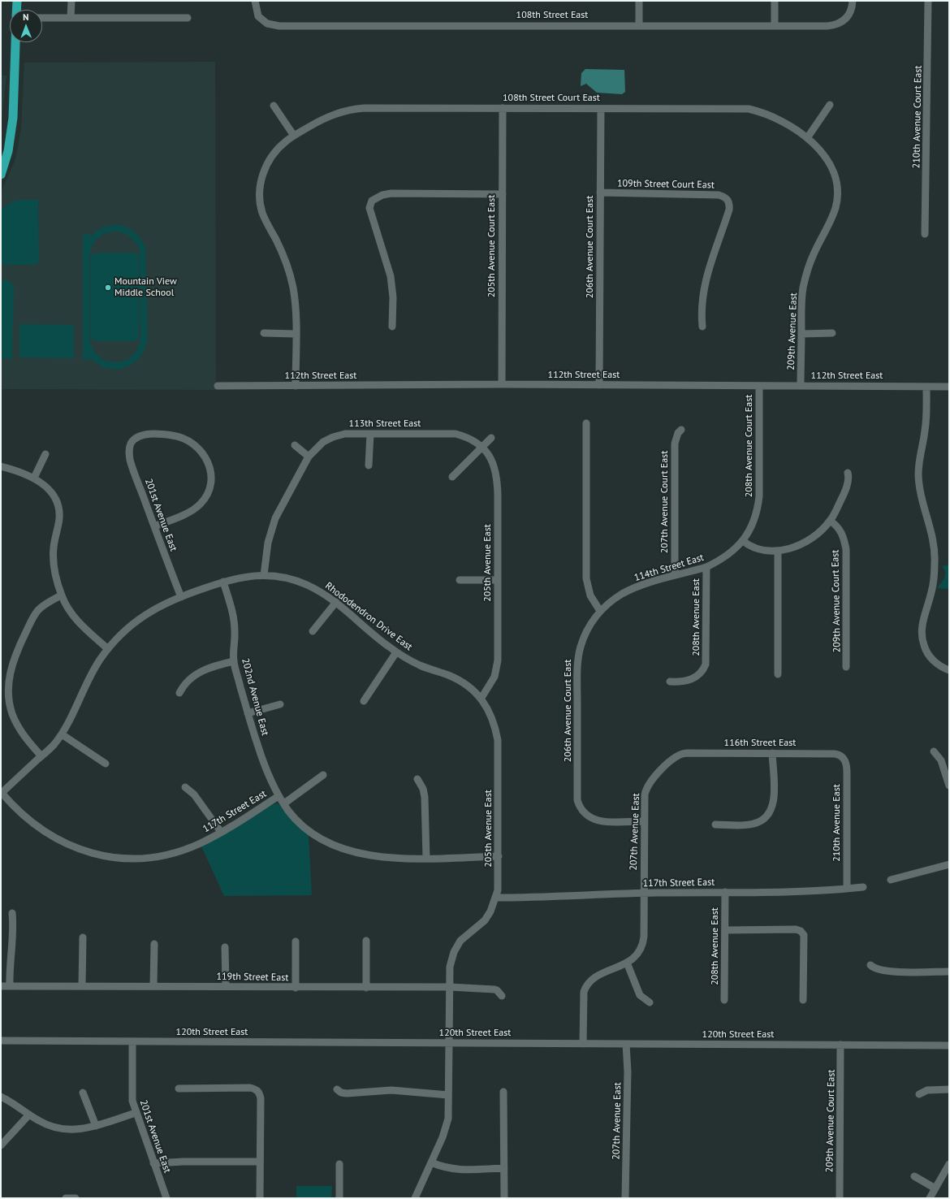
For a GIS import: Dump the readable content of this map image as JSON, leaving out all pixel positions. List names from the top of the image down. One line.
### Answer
{"streets":{"street":["108th Street East","108th Street Court East","210th Avenue Court East","109th Street Court East","205th Avenue Court East","206th Avenue Court East","209th Avenue East","112th Street East","113th Street East","208th Avenue Court East","207th Avenue Court East","201st Avenue East","205th Avenue East","114th Street East","209th Avenue Court East","Rhododendron Drive East","208th Avenue East","202nd Avenue East","116th Street East","117th Street East","210th Avenue East","207th Avenue East","119th Street East","120th Street East"]},"crossings":[["108th Street Court East","205th Avenue Court East"],["108th Street Court East","206th Avenue Court East"],["108th Street Court East","209th Avenue East"],["108th Street Court East","112th Street East"],["109th Street Court East","206th Avenue Court East"],["205th Avenue Court East","112th Street East"],["206th Avenue Court East","112th Street East"],["206th Avenue Court East","114th Street East"],["206th Avenue Court East","207th Avenue East"],["209th Avenue East","112th Street East"],["112th Street East","208th Avenue Court East"],["113th Street East","205th Avenue East"],["208th Avenue Court East","114th Street East"],["207th Avenue Court East","114th Street East"],["201st Avenue East","Rhododendron Drive East"],["201st Avenue East","120th Street East"],["205th Avenue East","Rhododendron Drive East"],["205th Avenue East","117th Street East"],["205th Avenue East","119th Street East"],["205th Avenue East","120th Street East"],["114th Street East","208th Avenue East"],["209th Avenue Court East","120th Street East"],["Rhododendron Drive East","202nd Avenue East"],["Rhododendron Drive East","117th Street East"],["208th Avenue East","117th Street East"],["202nd Avenue East","117th Street East"],["116th Street East","210th Avenue East"],["116th Street East","207th Avenue East"],["117th Street East","210th Avenue East"],["117th Street East","207th Avenue East"],["207th Avenue East","120th Street East"]],"places":["Mountain View Middle School"],"north":"top"}
